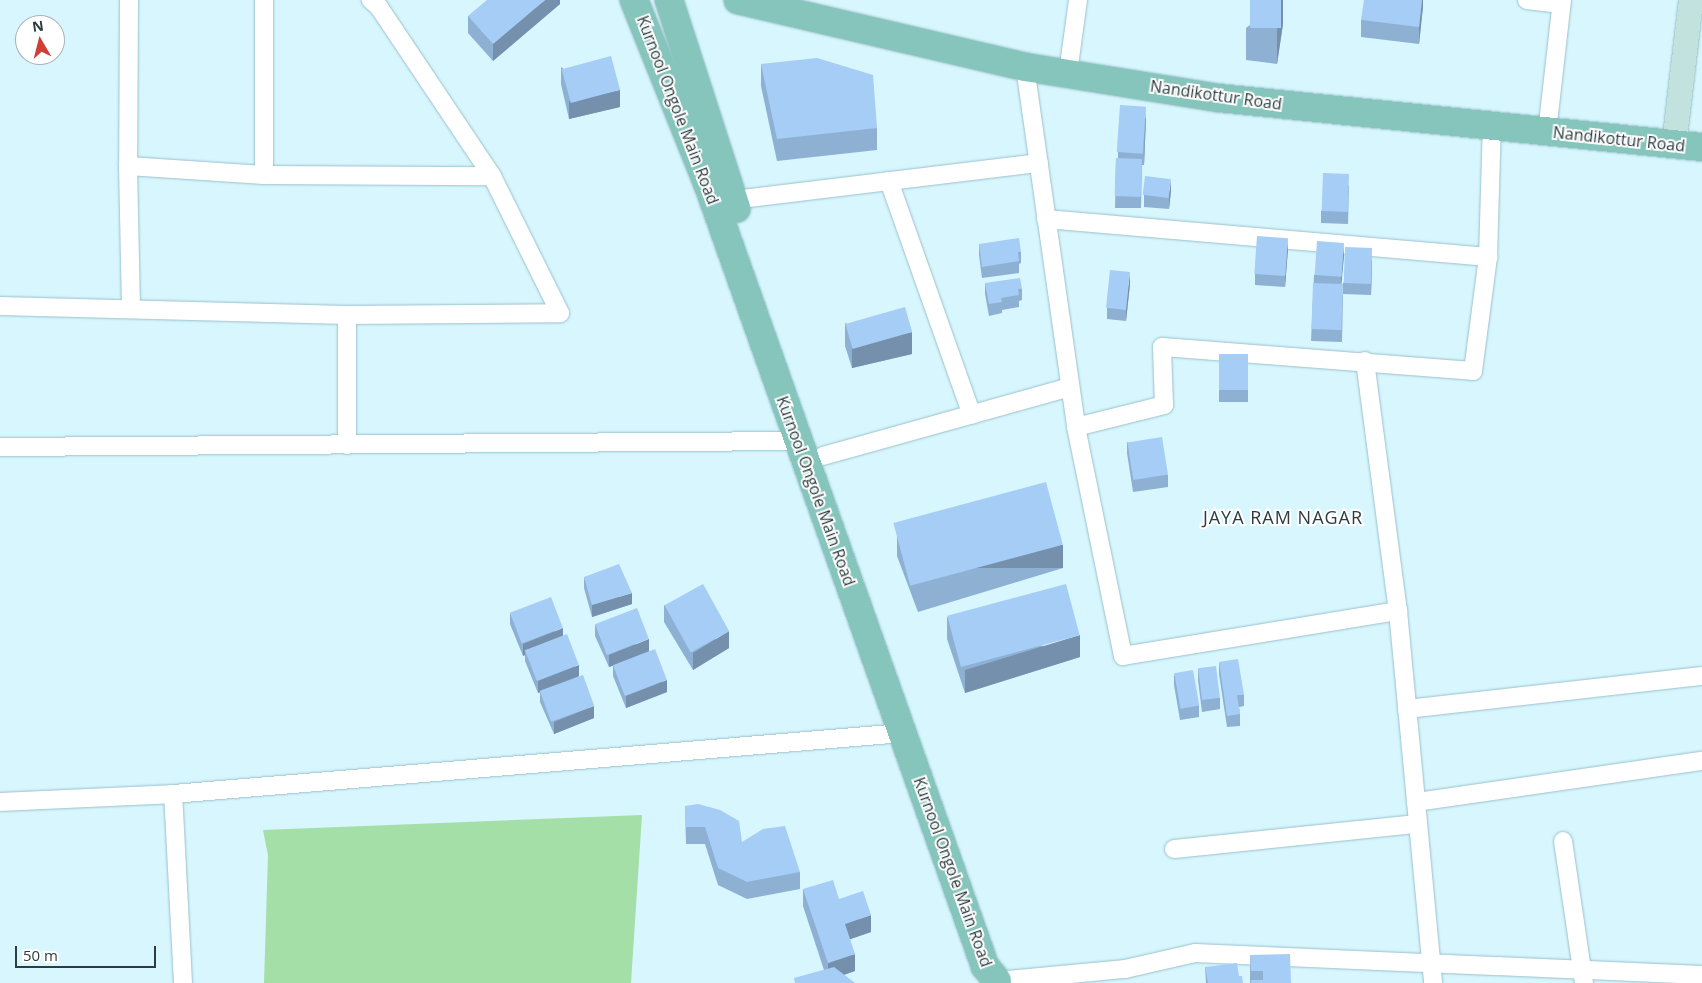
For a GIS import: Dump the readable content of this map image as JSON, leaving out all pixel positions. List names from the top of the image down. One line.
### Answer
{"streets":{"main road":["Nandikottur Road","Kurnool Ongole Main Road"]},"districts":["JAYA RAM NAGAR"],"scale_bar":"50 m","north":"top"}
